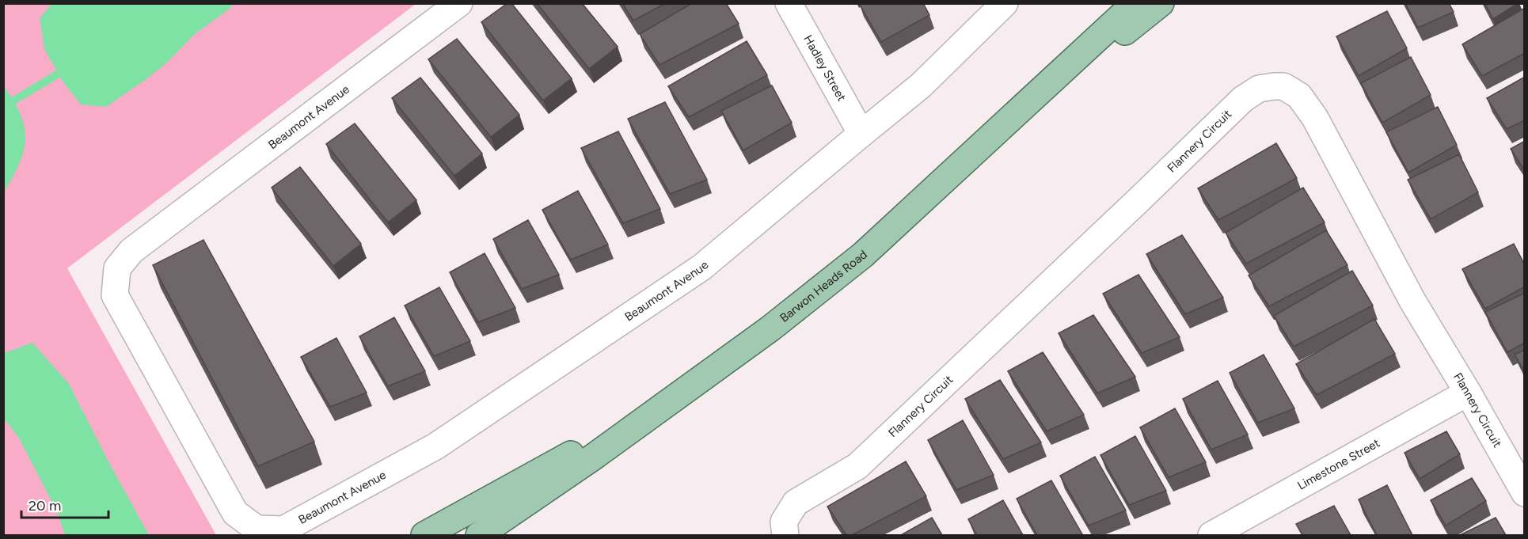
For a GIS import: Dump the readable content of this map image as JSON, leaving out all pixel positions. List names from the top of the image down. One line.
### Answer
{"streets":{"main road":["Barwon Heads Road"],"street":["Hadley Street","Beaumont Avenue","Flannery Circuit","Limestone Street"]},"crossings":[["Hadley Street","Beaumont Avenue"],["Flannery Circuit","Limestone Street"]],"scale_bar":"20 m"}
